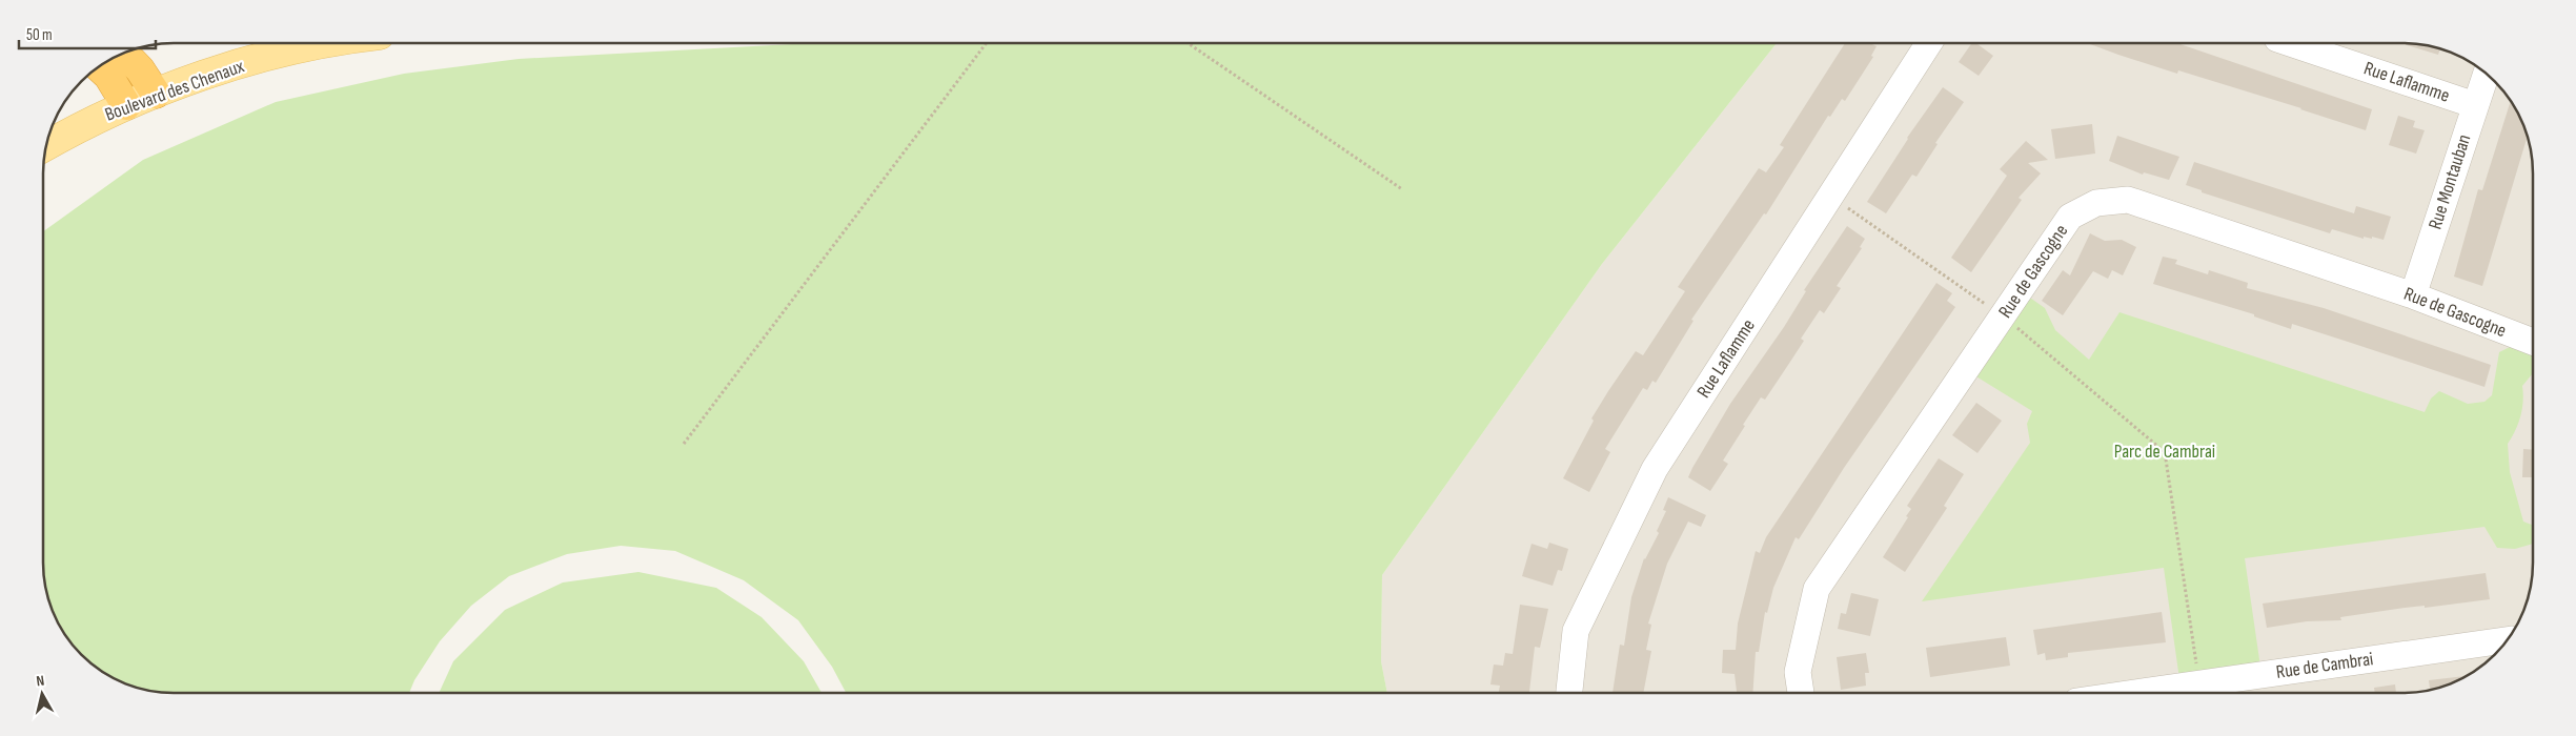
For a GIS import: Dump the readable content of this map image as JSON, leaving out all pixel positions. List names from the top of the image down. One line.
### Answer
{"streets":{"main road":["Boulevard des Chenaux"],"street":["Rue Laflamme","Rue Montauban","Rue de Gascogne","Rue de Cambrai"]},"crossings":[["Rue Laflamme","Rue Montauban"],["Rue Montauban","Rue de Gascogne"]],"parks":["Parc de Cambrai"],"scale_bar":"50 m","north":"top"}
